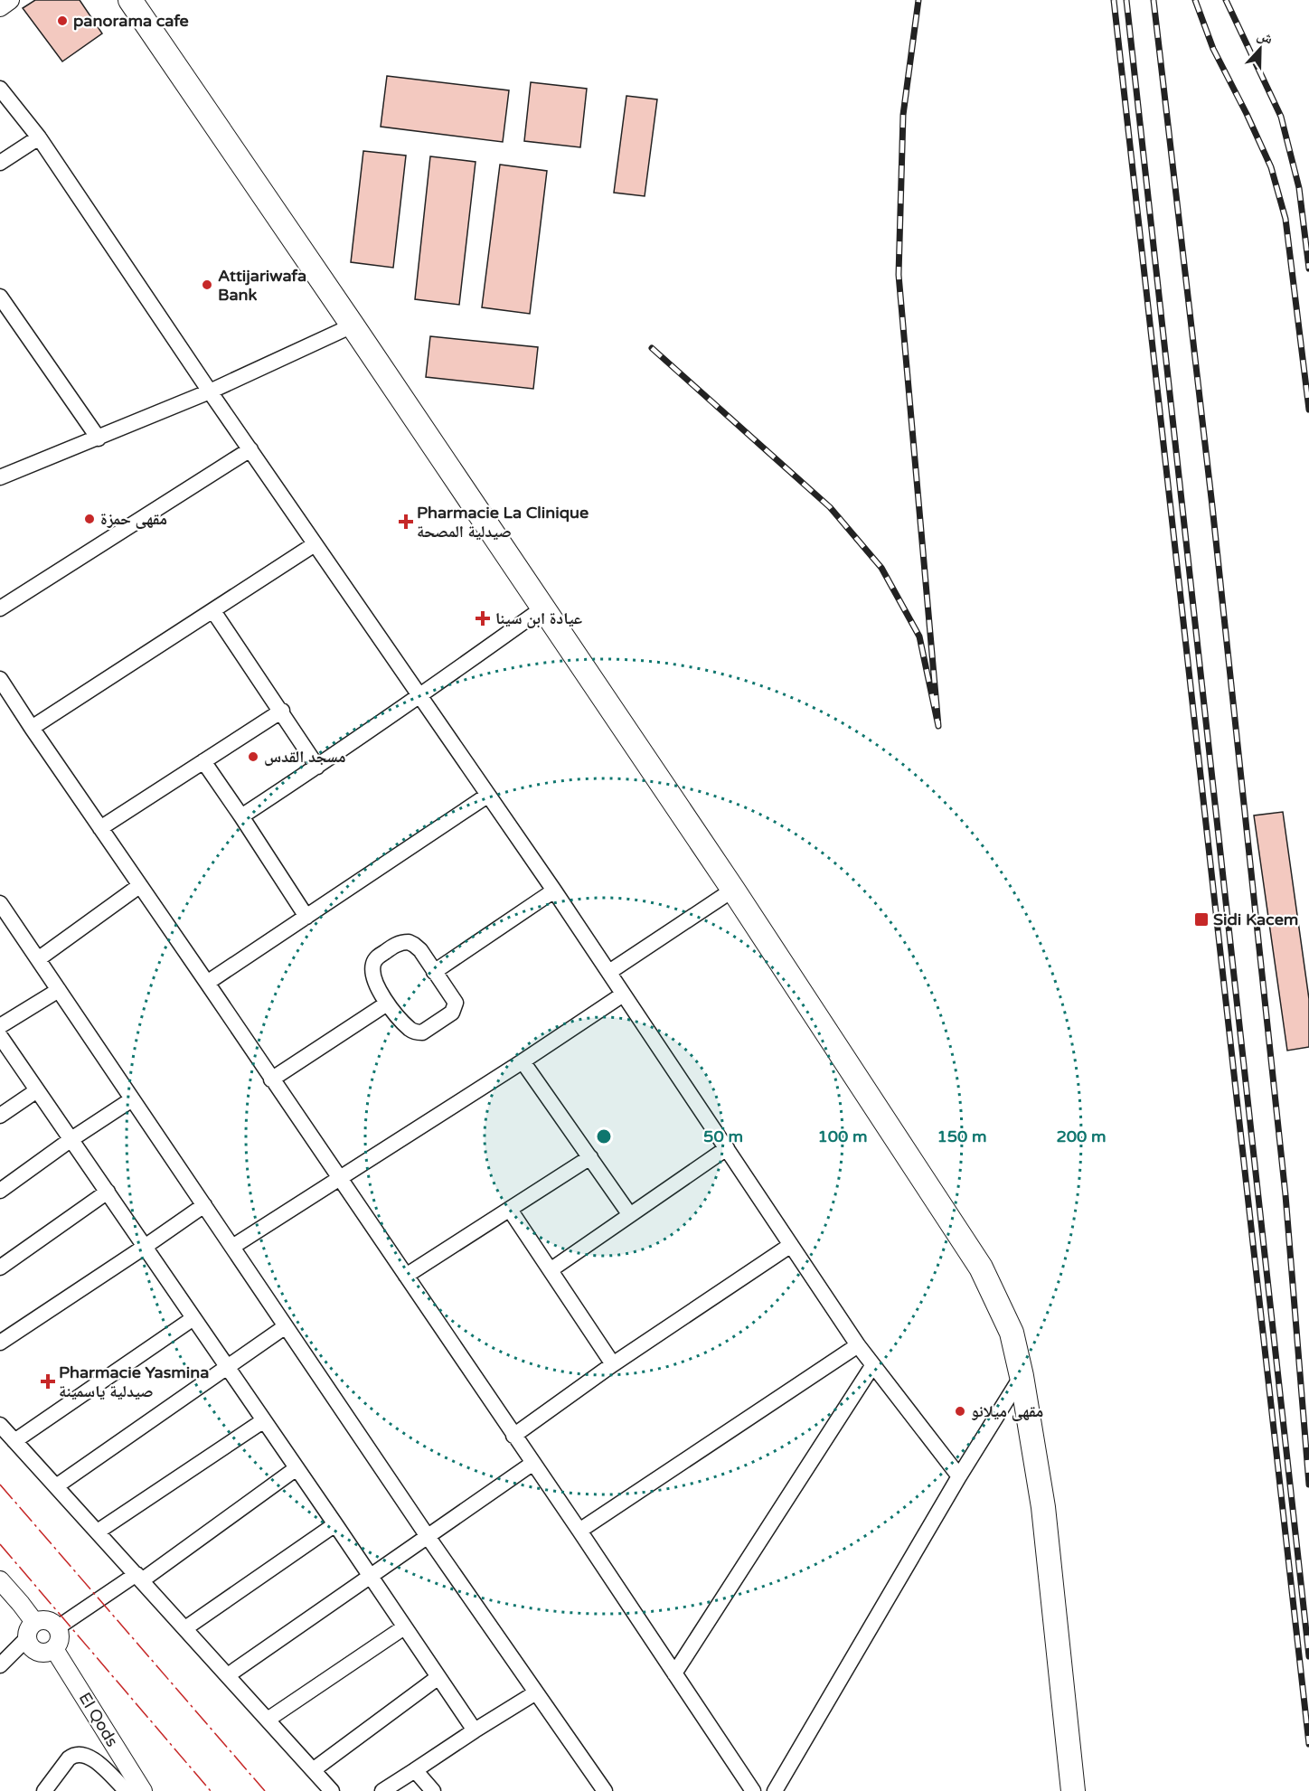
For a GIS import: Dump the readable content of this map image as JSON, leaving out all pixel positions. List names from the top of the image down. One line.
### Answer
{"streets":{"street":["El Qods"]},"places":{"other":["panorama cafe","Attijariwafa Bank","مقهى حمزة","مسجد القدس","مقهى ميلانو"],"health":["Pharmacie La Clinique صيدلية المصحة","عيادة ابن سينا","Pharmacie Yasmina صيدلية ياسمينة"],"transit":["Sidi Kacem"]},"north":"top","rings":["50 m","100 m","150 m","200 m"]}
